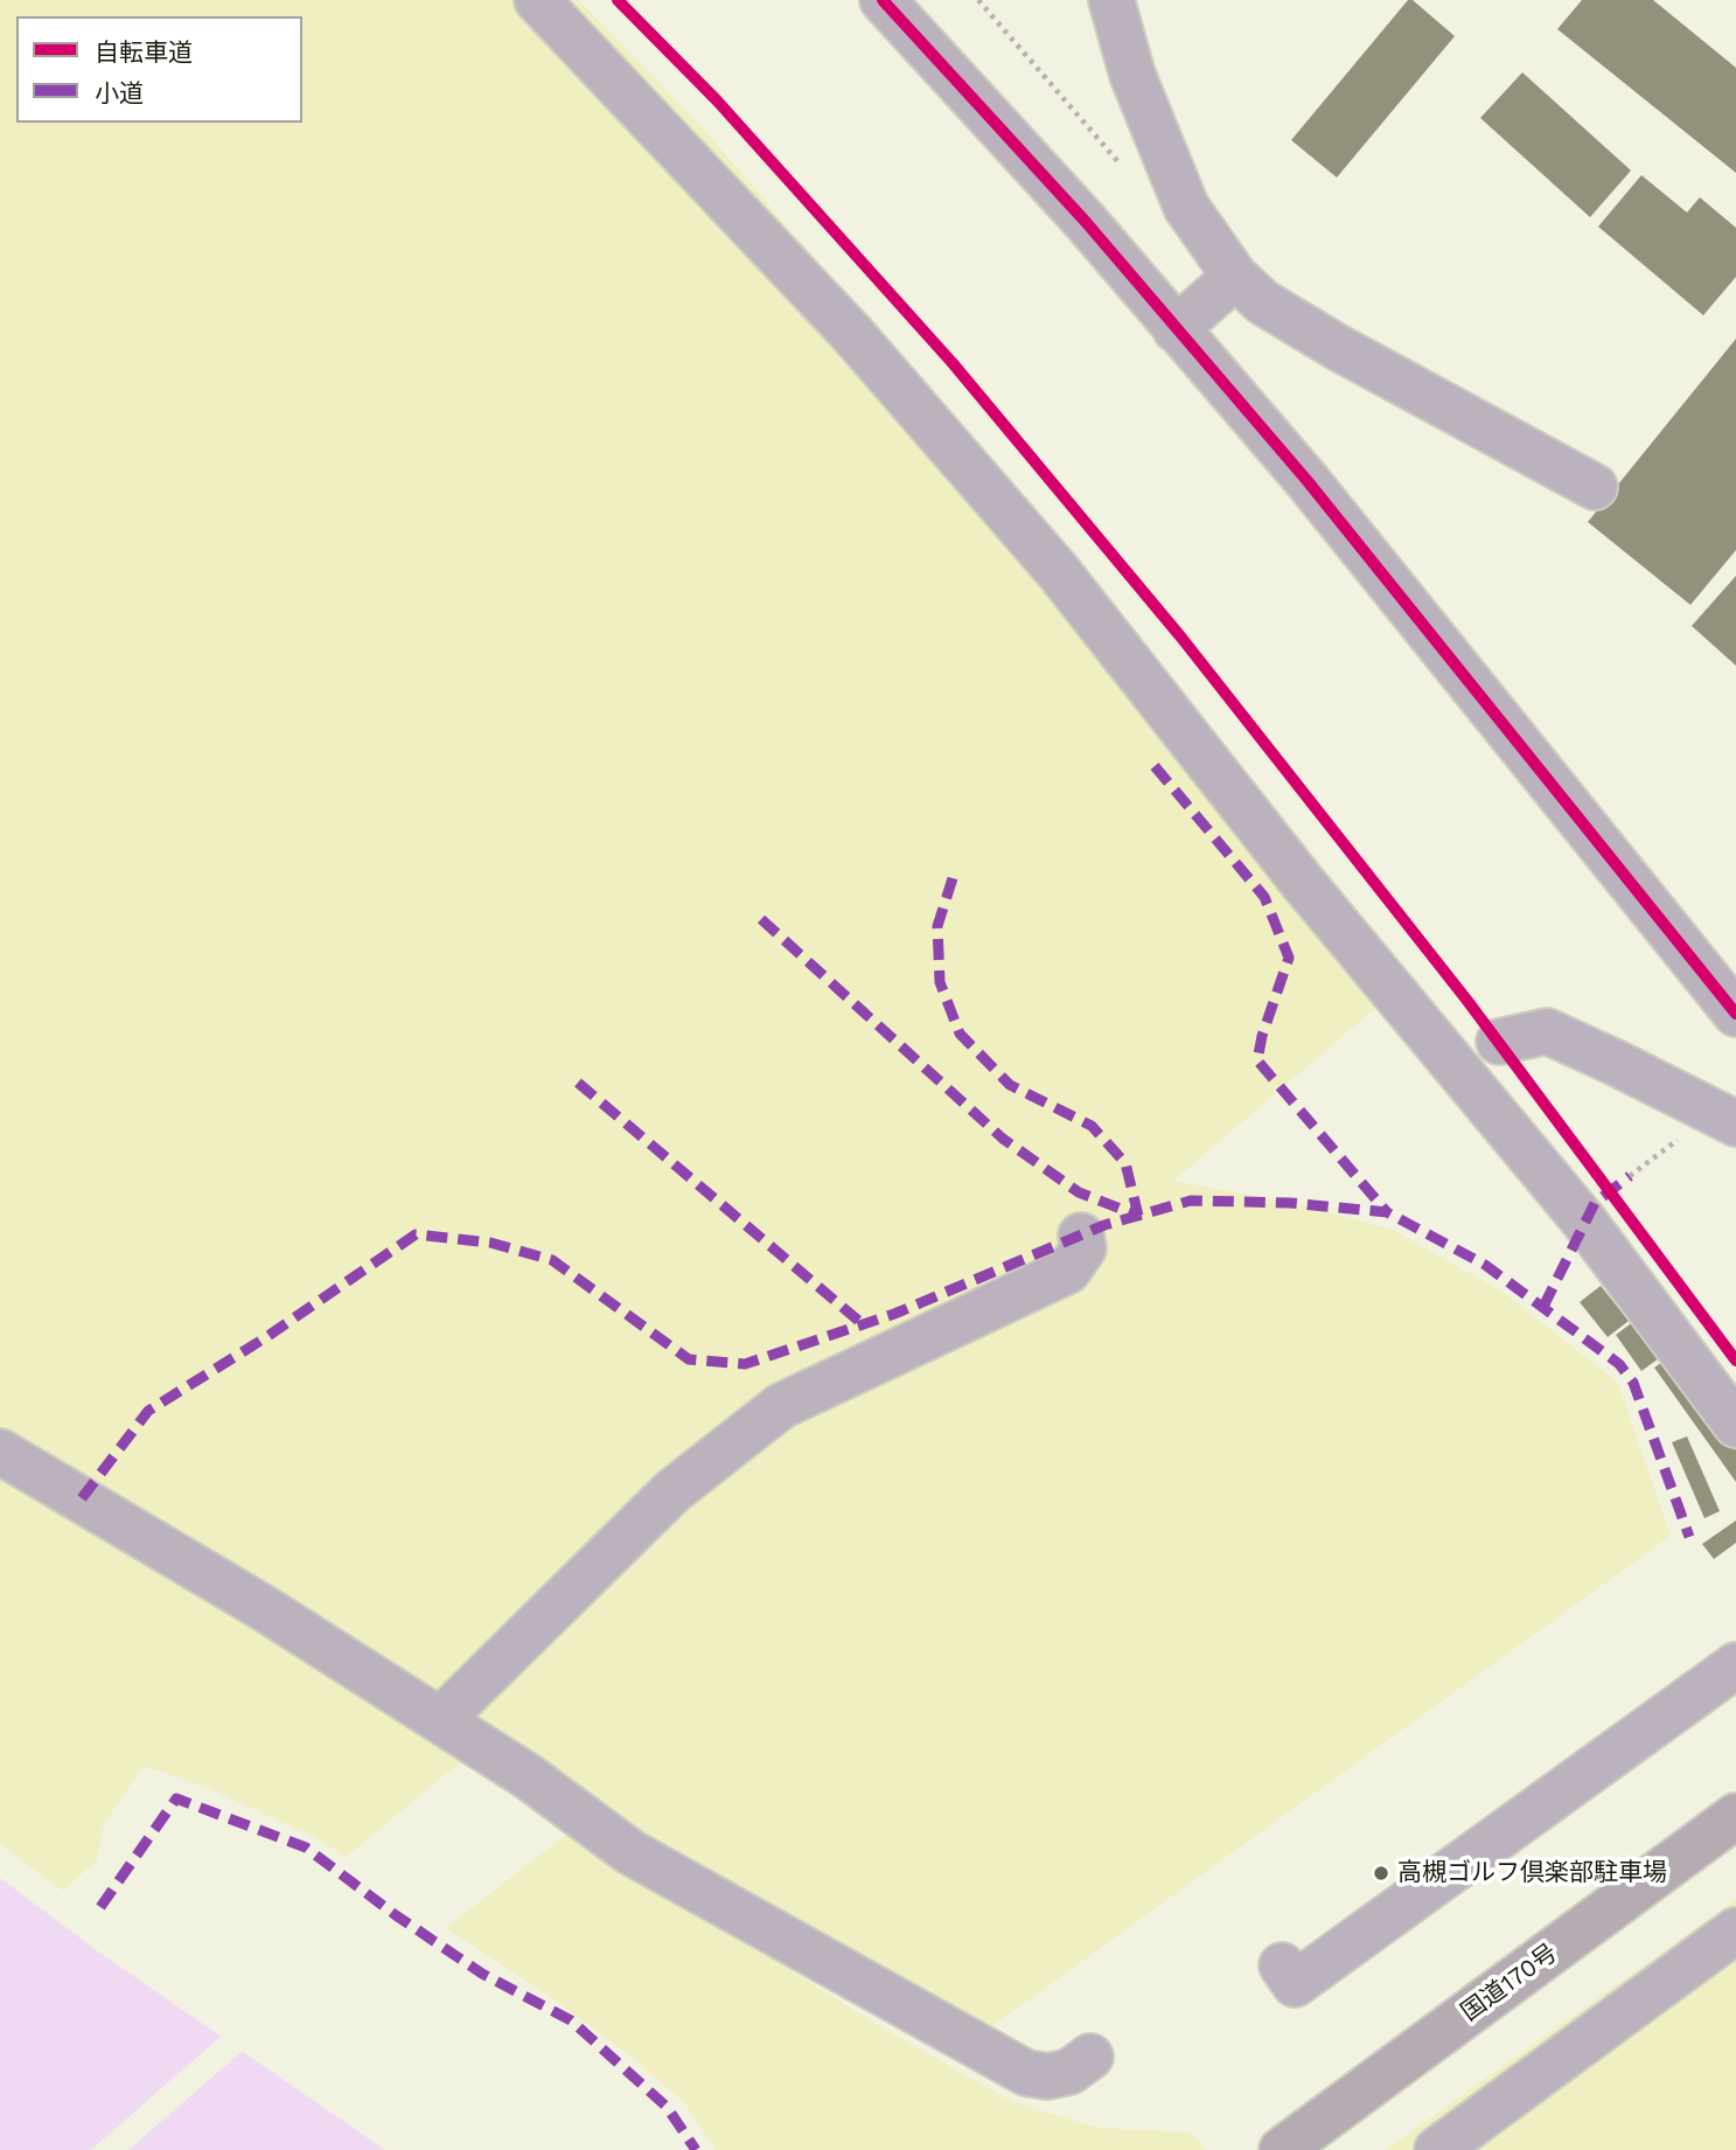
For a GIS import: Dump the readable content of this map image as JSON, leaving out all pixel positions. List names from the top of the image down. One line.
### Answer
{"streets":{"highway":["国道170号"]},"places":["高槻ゴルフ倶楽部駐車場"],"legend":["自転車道","小道"]}
